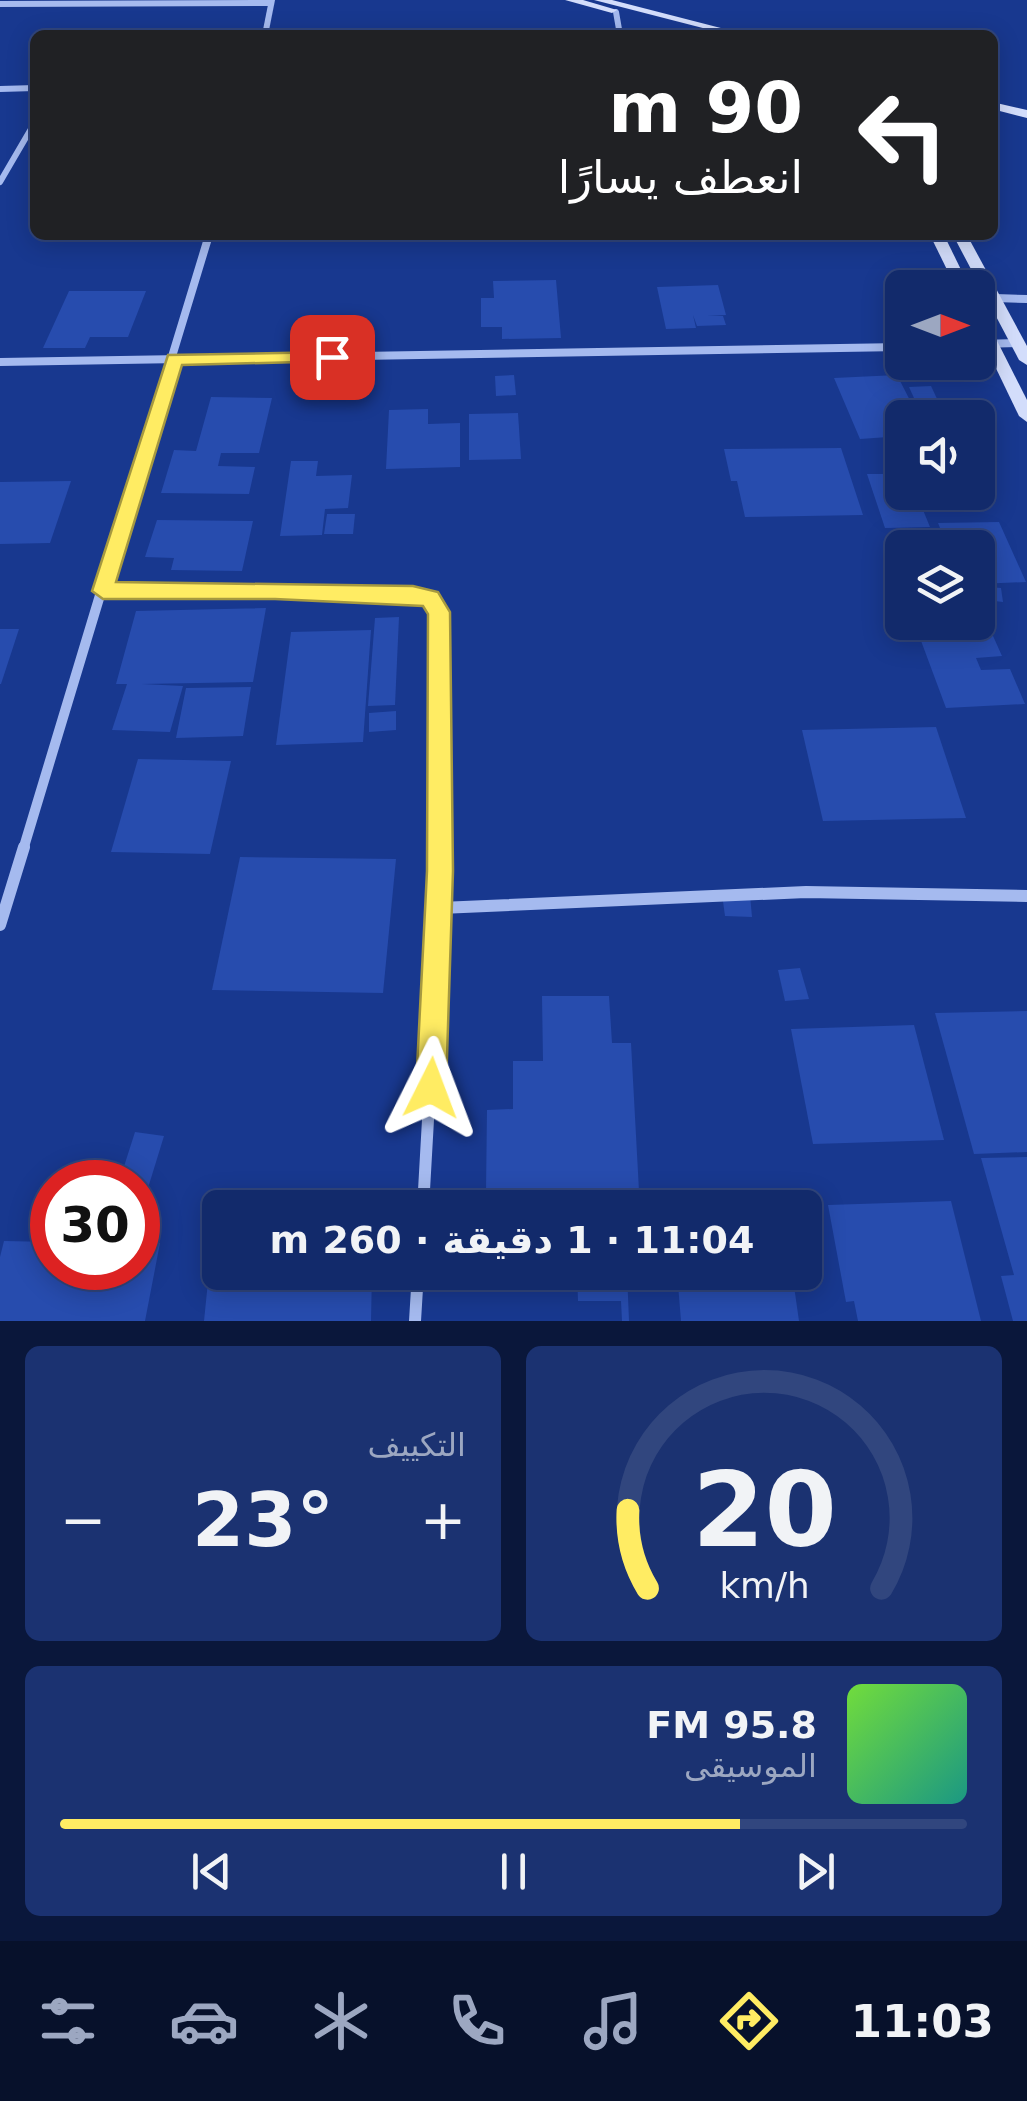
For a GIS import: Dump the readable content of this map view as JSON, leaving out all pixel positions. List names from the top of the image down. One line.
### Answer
{"north":"right","page":{"turn":["90 m","انعطف يسارًا"],"limit":"30","trip":"11:04 · 1 دقيقة · 260 m","tile":"التكييف","heat":["−","23°","+"],"song":["95.8 FM","الموسيقى"],"tabs":"11:03","gauge":["20","km/h"]}}
